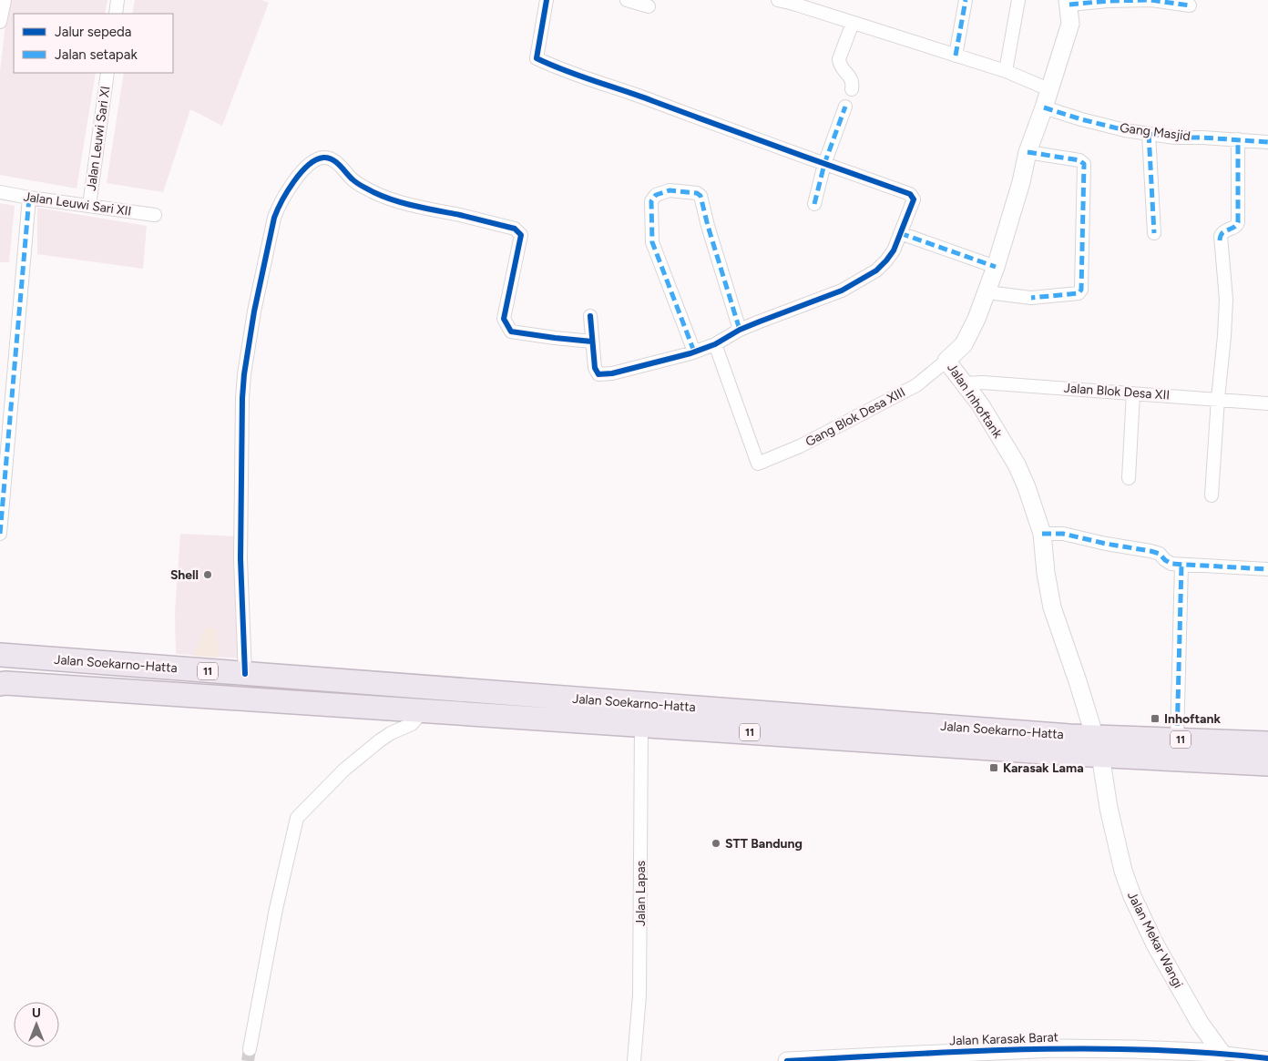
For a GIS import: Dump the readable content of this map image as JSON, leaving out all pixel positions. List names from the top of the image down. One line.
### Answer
{"streets":{"highway":["Jalan Soekarno-Hatta","11"],"main road":["Jalan Inhoftank","Jalan Mekar Wangi","Jalan Karasak Barat"],"street":["Gang Masjid","Jalan Leuwi Sari XI","Jalan Leuwi Sari XII","Jalan Blok Desa XII","Gang Blok Desa XIII","Jalan Lapas"]},"crossings":[["Gang Masjid","Jalan Inhoftank"],["Jalan Leuwi Sari XI","Jalan Leuwi Sari XII"],["Jalan Blok Desa XII","Jalan Inhoftank"],["Jalan Inhoftank","Gang Blok Desa XIII"],["Jalan Inhoftank","Jalan Soekarno-Hatta"],["Jalan Inhoftank","Jalan Mekar Wangi"],["Jalan Soekarno-Hatta","Jalan Lapas"],["Jalan Soekarno-Hatta","Jalan Mekar Wangi"],["Jalan Mekar Wangi","Jalan Karasak Barat"]],"places":{"other":["Shell","STT Bandung"],"transit":["Inhoftank","Karasak Lama"]},"legend":["Jalur sepeda","Jalan setapak"],"north":"top"}
